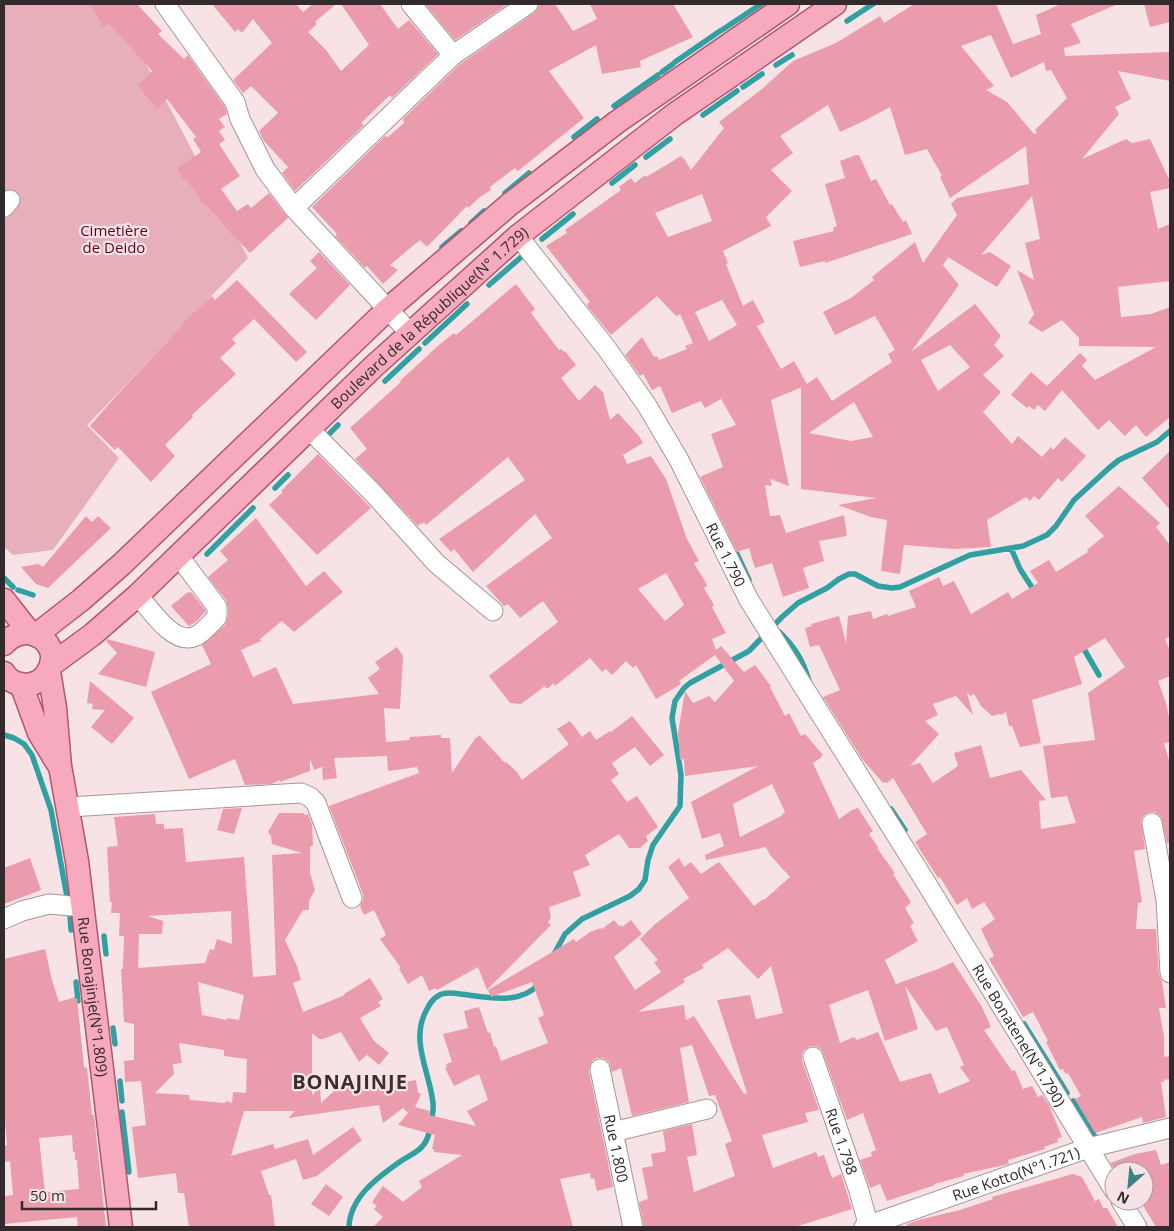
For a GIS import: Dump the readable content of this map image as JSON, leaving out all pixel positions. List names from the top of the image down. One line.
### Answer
{"streets":{"main road":["Boulevard de la République(N° 1.729)","Rue Bonajinje(N°1.809)"],"street":["Rue 1.790","Rue Bonatene(N°1.790)","Rue 1.798","Rue 1.800","Rue Kotto(N°1.721)"]},"crossings":[["Boulevard de la République(N° 1.729)","Rue 1.790"],["Boulevard de la République(N° 1.729)","Rue Bonajinje(N°1.809)"],["Rue 1.790","Rue Bonatene(N°1.790)"],["Rue Bonatene(N°1.790)","Rue Kotto(N°1.721)"],["Rue 1.798","Rue Kotto(N°1.721)"]],"districts":["BONAJINJE"],"parks":["Cimetière de Deido"],"scale_bar":"50 m","north":"bottom left"}
